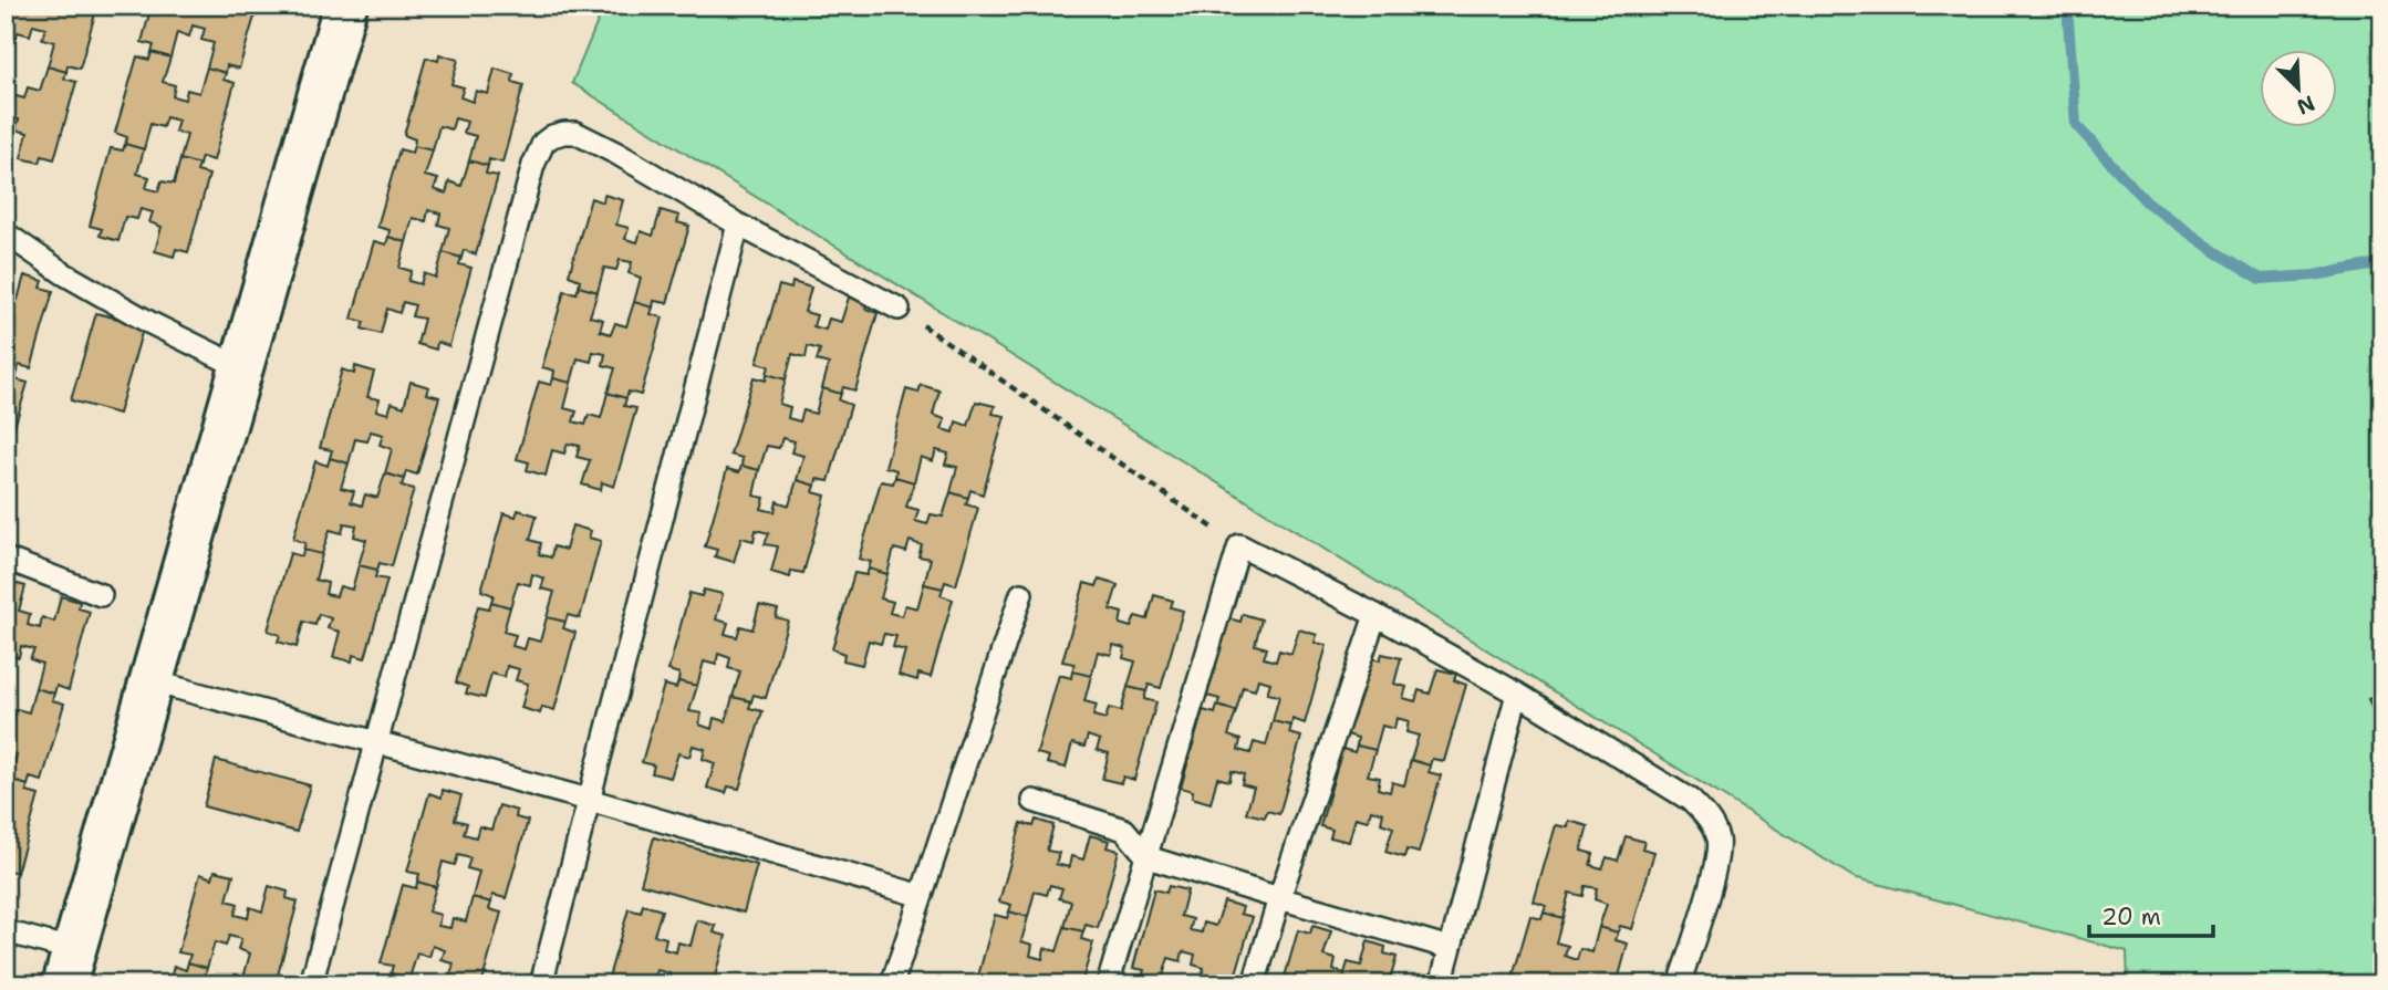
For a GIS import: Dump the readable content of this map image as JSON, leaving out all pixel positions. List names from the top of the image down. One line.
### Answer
{"scale_bar":"20 m","north":"bottom right"}
